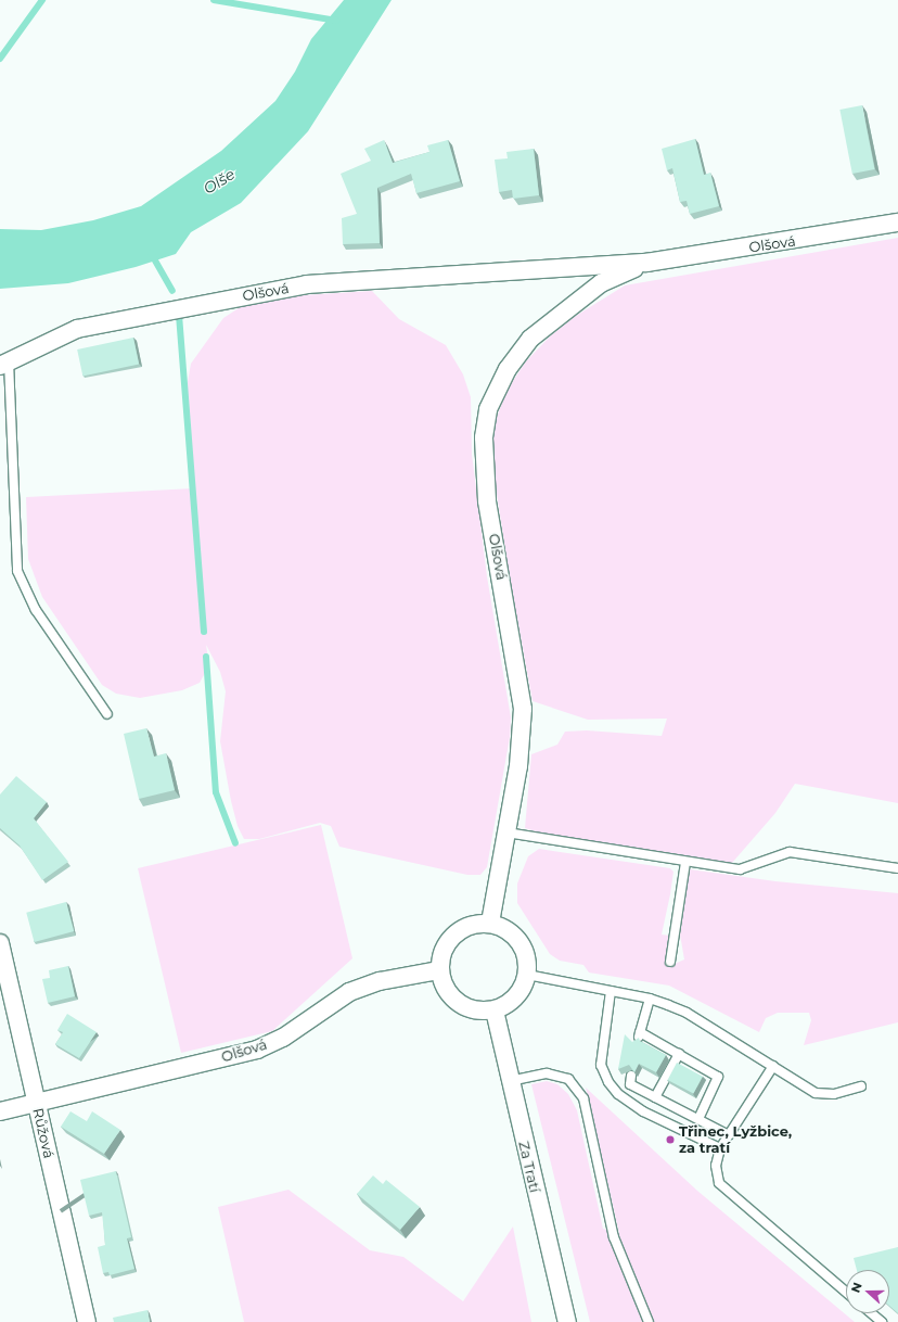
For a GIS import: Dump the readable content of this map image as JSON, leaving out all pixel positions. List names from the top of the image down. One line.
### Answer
{"streets":{"street":["Olšová","Růžová","Za Tratí"]},"crossings":[["Olšová","Růžová"],["Olšová","Za Tratí"]],"water":["Olše"],"places":["Třinec, Lyžbice, za tratí"],"north":"left"}
